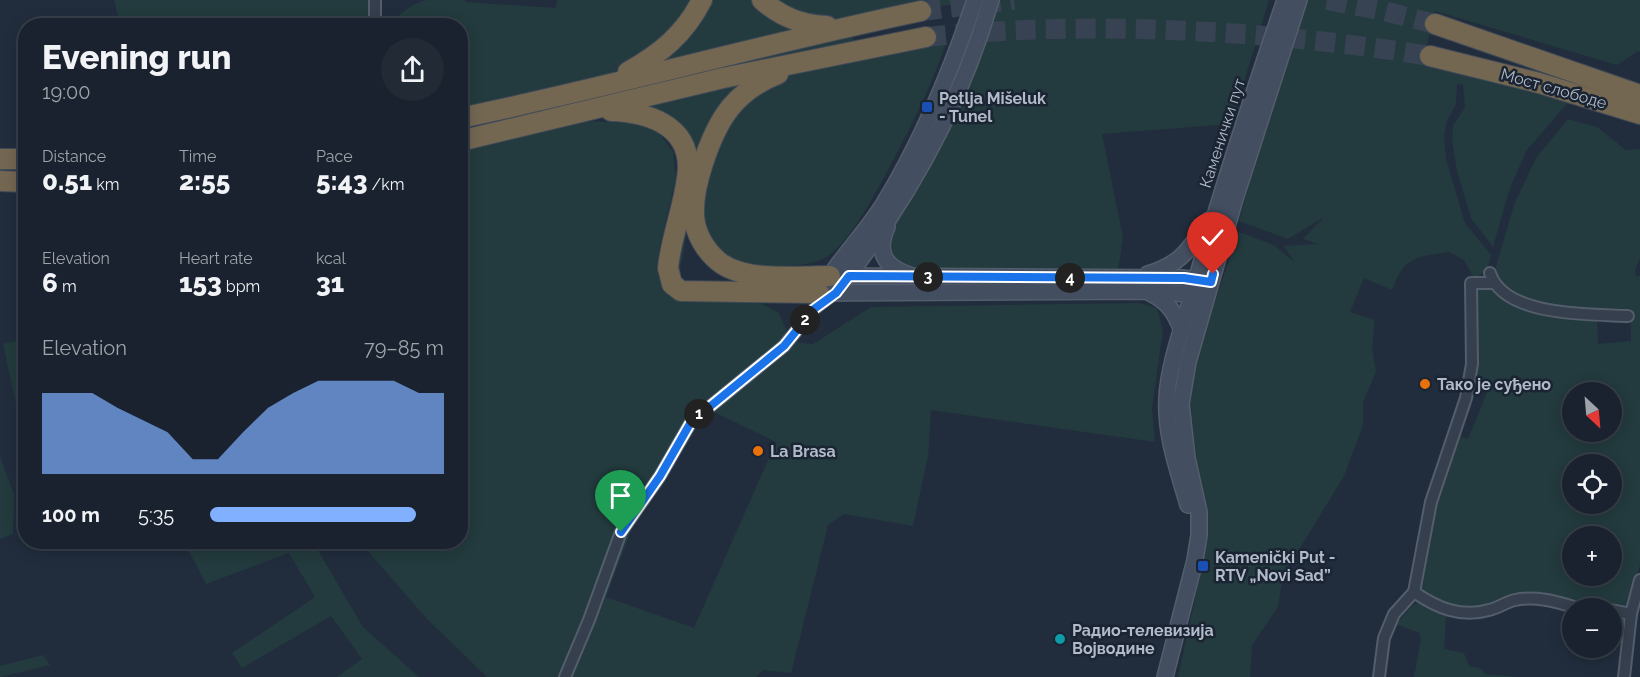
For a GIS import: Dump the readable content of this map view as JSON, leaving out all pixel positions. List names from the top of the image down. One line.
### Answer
{"streets":{"highway":["Мост слободе"],"main road":["Каменички пут"]},"places":{"transit":["Petlja Mišeluk - Tunel","Kamenički Put - RTV „Novi Sad”"],"other":["Тако је суђено","La Brasa","Радио-телевизија Војводине"]},"north":"bottom right","page":{"heading":["Evening run","19:00"],"stats":[["Distance","0.51 km"],["Time","2:55"],["Pace","5:43 /km"],["Elevation","6 m"],["Heart rate","153 bpm"],["kcal","31"]],"pins":["3","4","2","1"],"chart":["Elevation","79–85 m"],"map_buttons":["+","−"],"list":[{"name":"100 m","note":"5:35"}]}}
